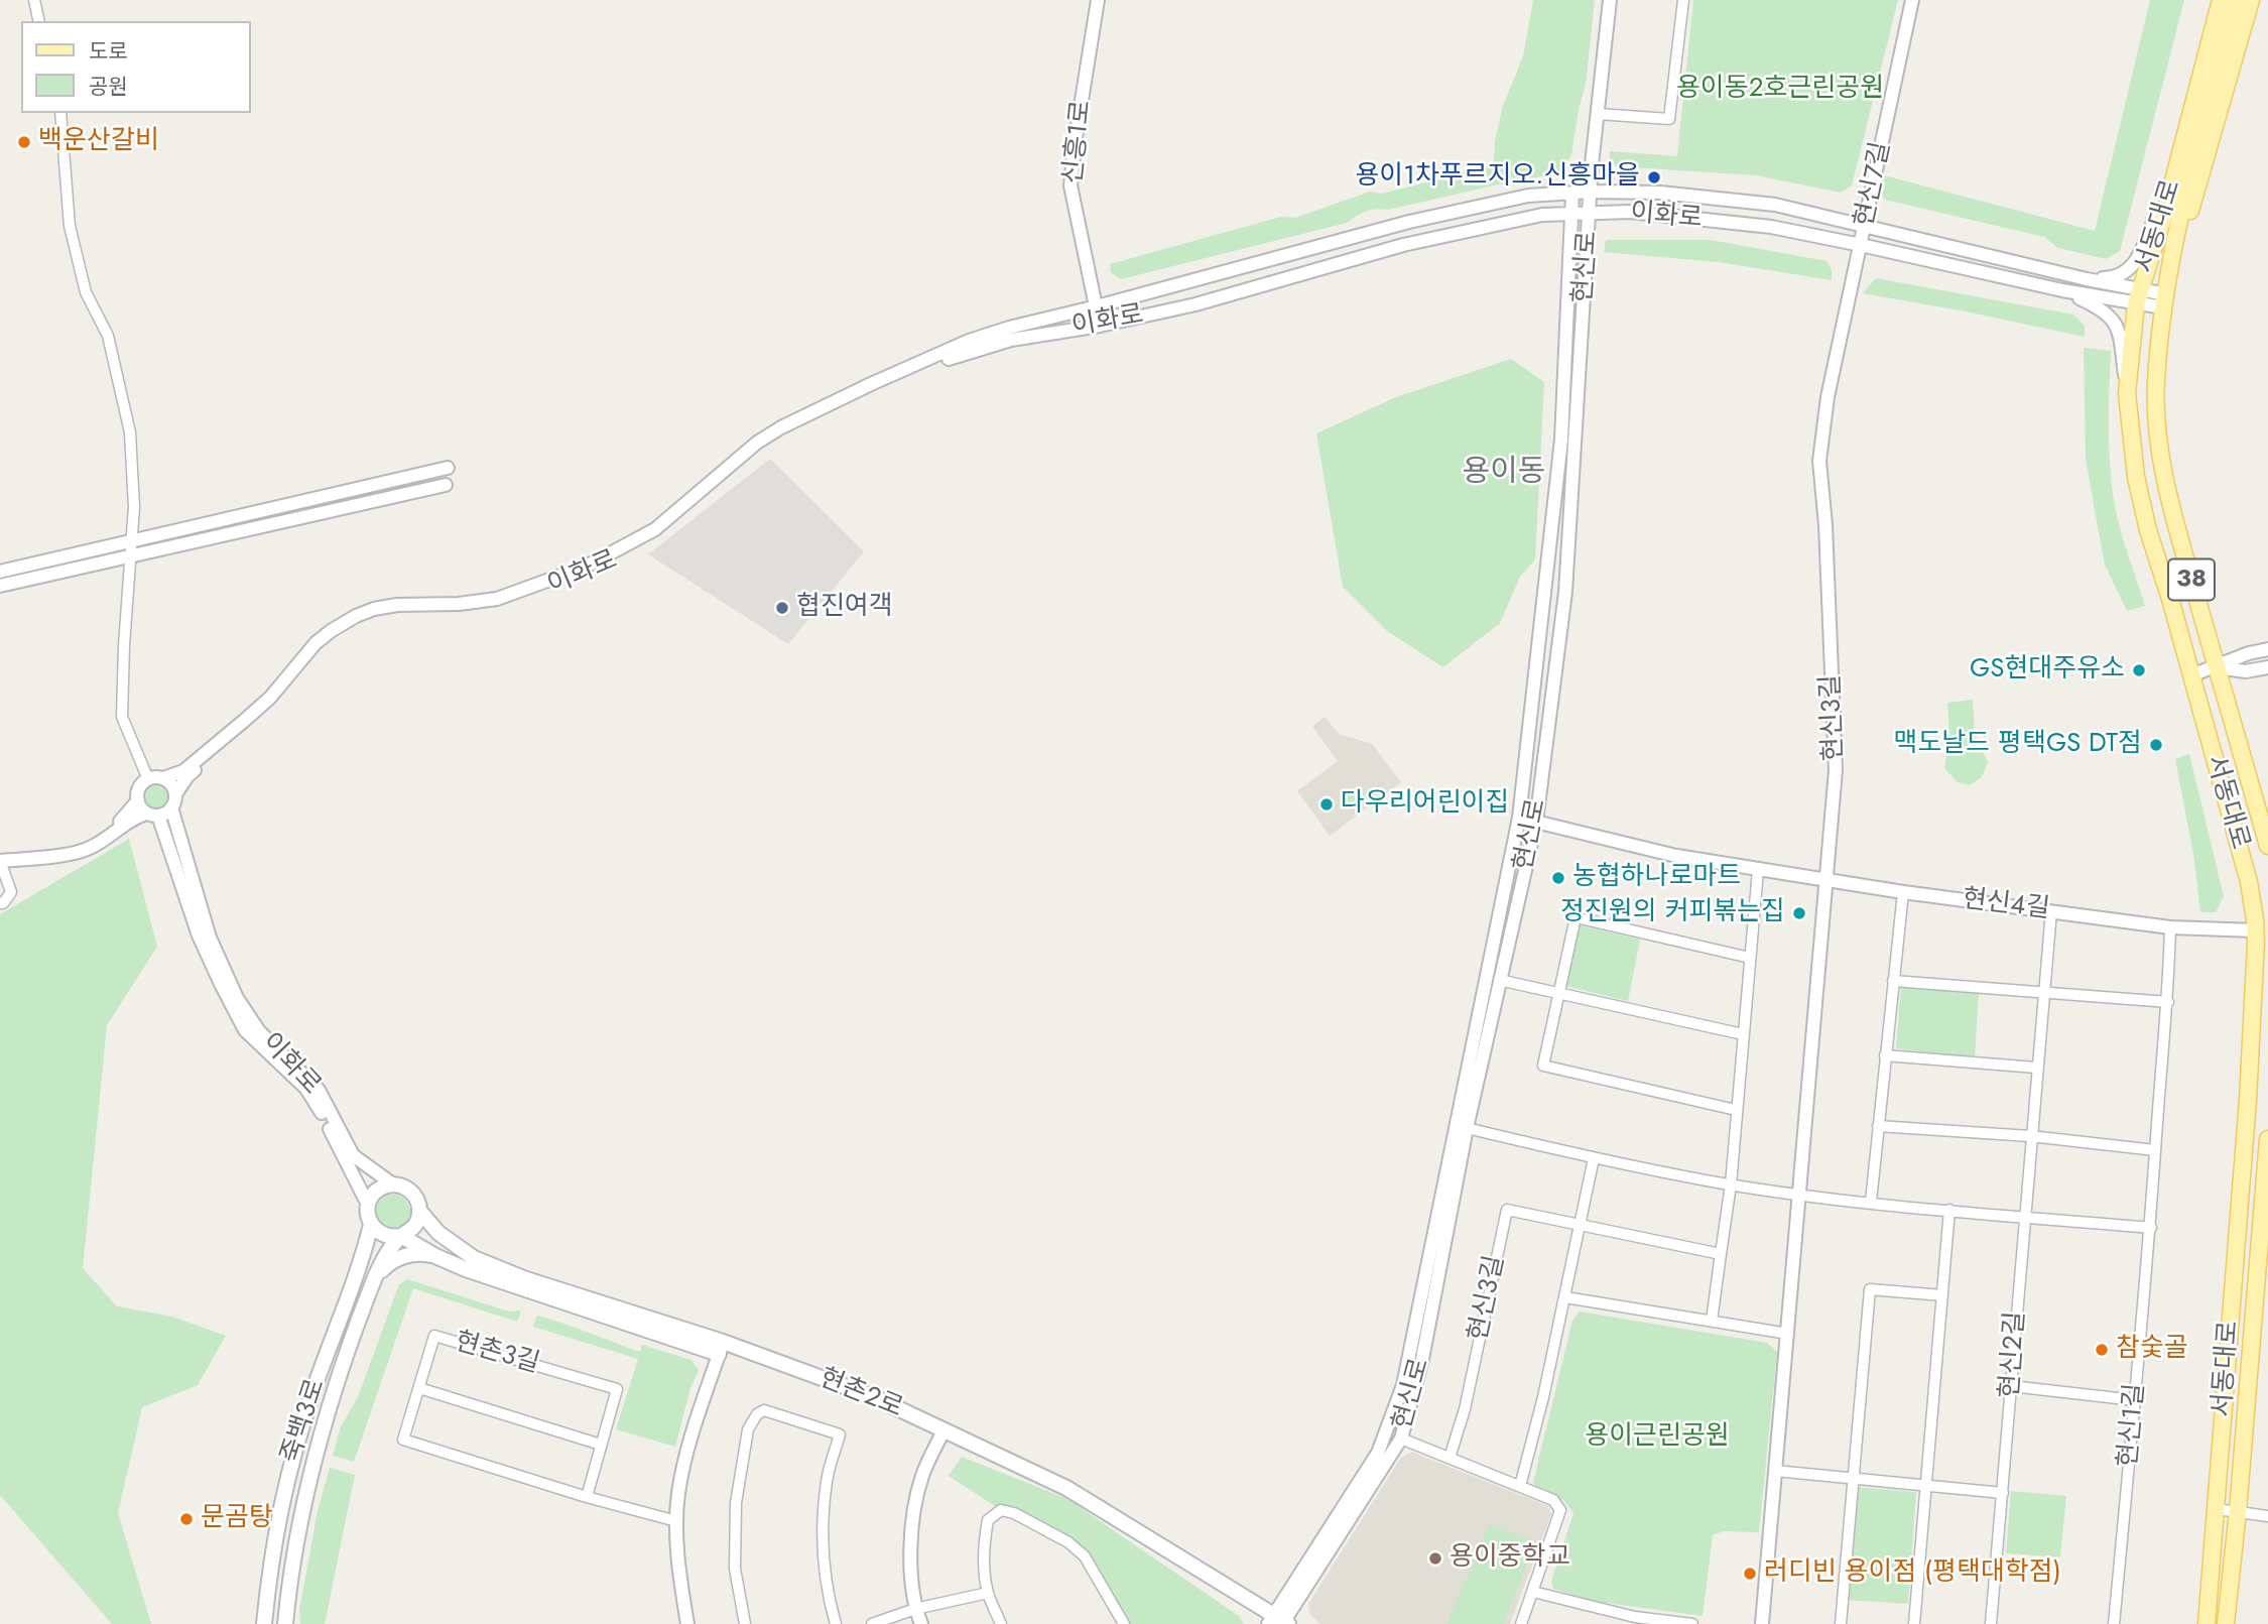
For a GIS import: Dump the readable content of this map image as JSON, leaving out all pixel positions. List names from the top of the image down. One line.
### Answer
{"streets":{"main road":["서동대로","38","현촌2로","죽백3로"],"street":["신흥1로","현신7길","이화로","현신로","현신3길","현신4길","현촌3길","현신2길","현신1길"]},"crossings":[["신흥1로","이화로"],["현신7길","이화로"],["현신7길","현신3길"],["이화로","서동대로"],["이화로","현신로"],["이화로","현신3길"],["이화로","현촌2로"],["이화로","죽백3로"],["서동대로","현신4길"],["현신로","현신4길"],["현신로","현촌2로"],["현신3길","현신4길"],["현신4길","현신2길"],["현신4길","현신1길"],["현촌2로","죽백3로"]],"districts":["용이동"],"parks":["용이동2호근린공원","용이근린공원"],"places":["백운산갈비","용이1차푸르지오.신흥마을","협진여객","GS현대주유소","맥도날드 평택GS DT점","다우리어린이집","농협하나로마트","정진원의 커피볶는집","참숯골","문곰탕","용이중학교","러디빈 용이점 (평택대학점)"],"legend":["도로","공원"]}
